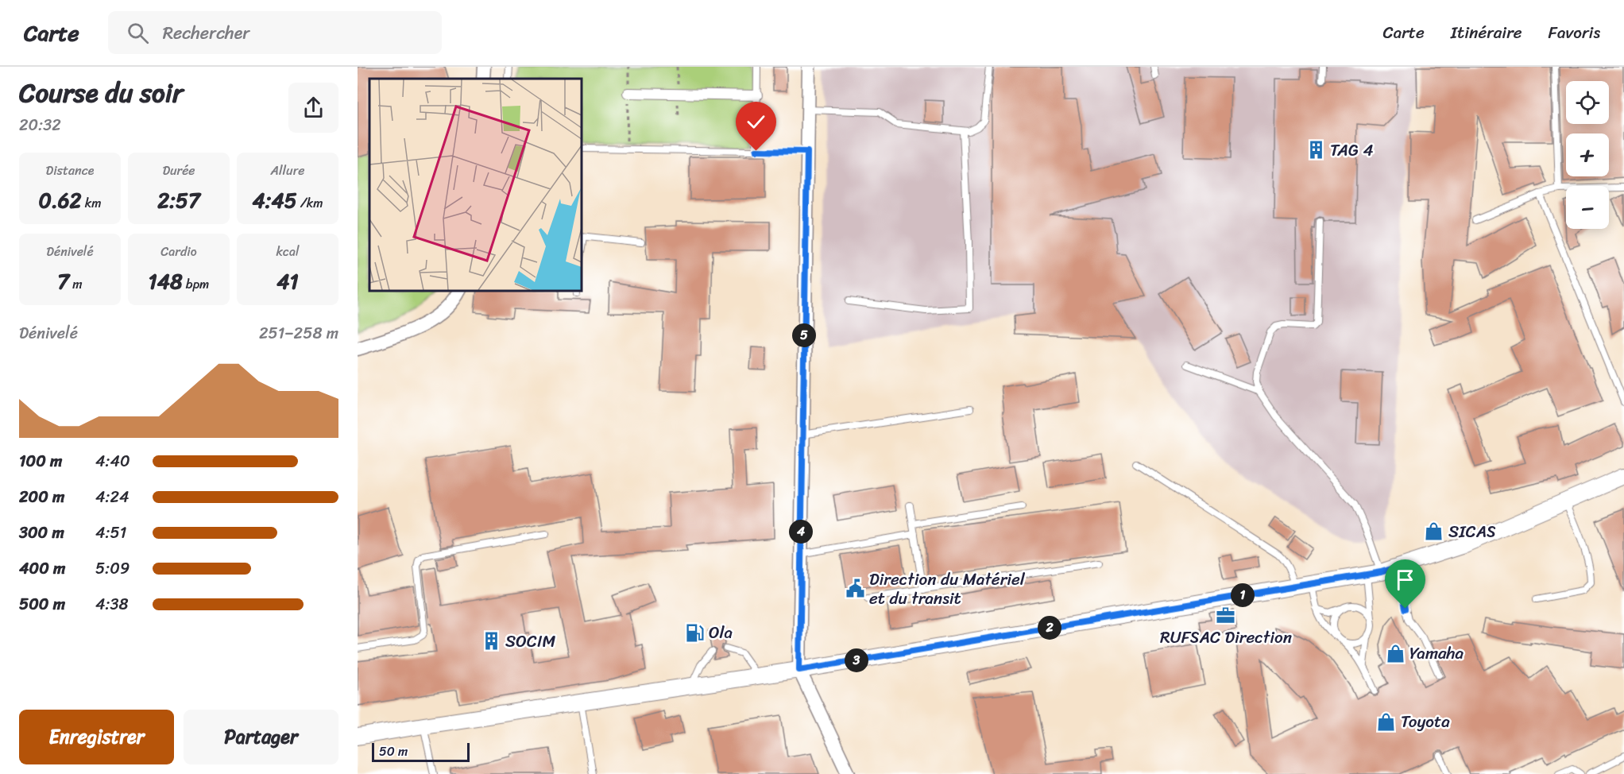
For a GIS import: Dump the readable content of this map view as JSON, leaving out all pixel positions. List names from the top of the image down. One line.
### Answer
{"places":{"building":["TAG 4","SOCIM"],"shop":["SICAS","Yamaha","Toyota"],"public building":["Direction du Matériel et du transit"],"office":["RUFSAC Direction"],"fuel station":["Ola"]},"scale_bar":"50 m","page":{"header":"Carte","search":"Rechercher","nav":["Carte","Itinéraire","Favoris"],"heading":["Course du soir","20:32"],"map_buttons":["+","−"],"stats":[["Distance","0.62 km"],["Durée","2:57"],["Allure","4:45 /km"],["Dénivelé","7 m"],["Cardio","148 bpm"],["kcal","41"]],"chart":["Dénivelé","251–258 m"],"pins":["5","4","1","2","3"],"list":[{"name":"100 m","note":"4:40"},{"name":"200 m","note":"4:24"},{"name":"300 m","note":"4:51"},{"name":"400 m","note":"5:09"},{"name":"500 m","note":"4:38"}],"buttons":["Enregistrer","Partager"],"scale":"50 m"}}
